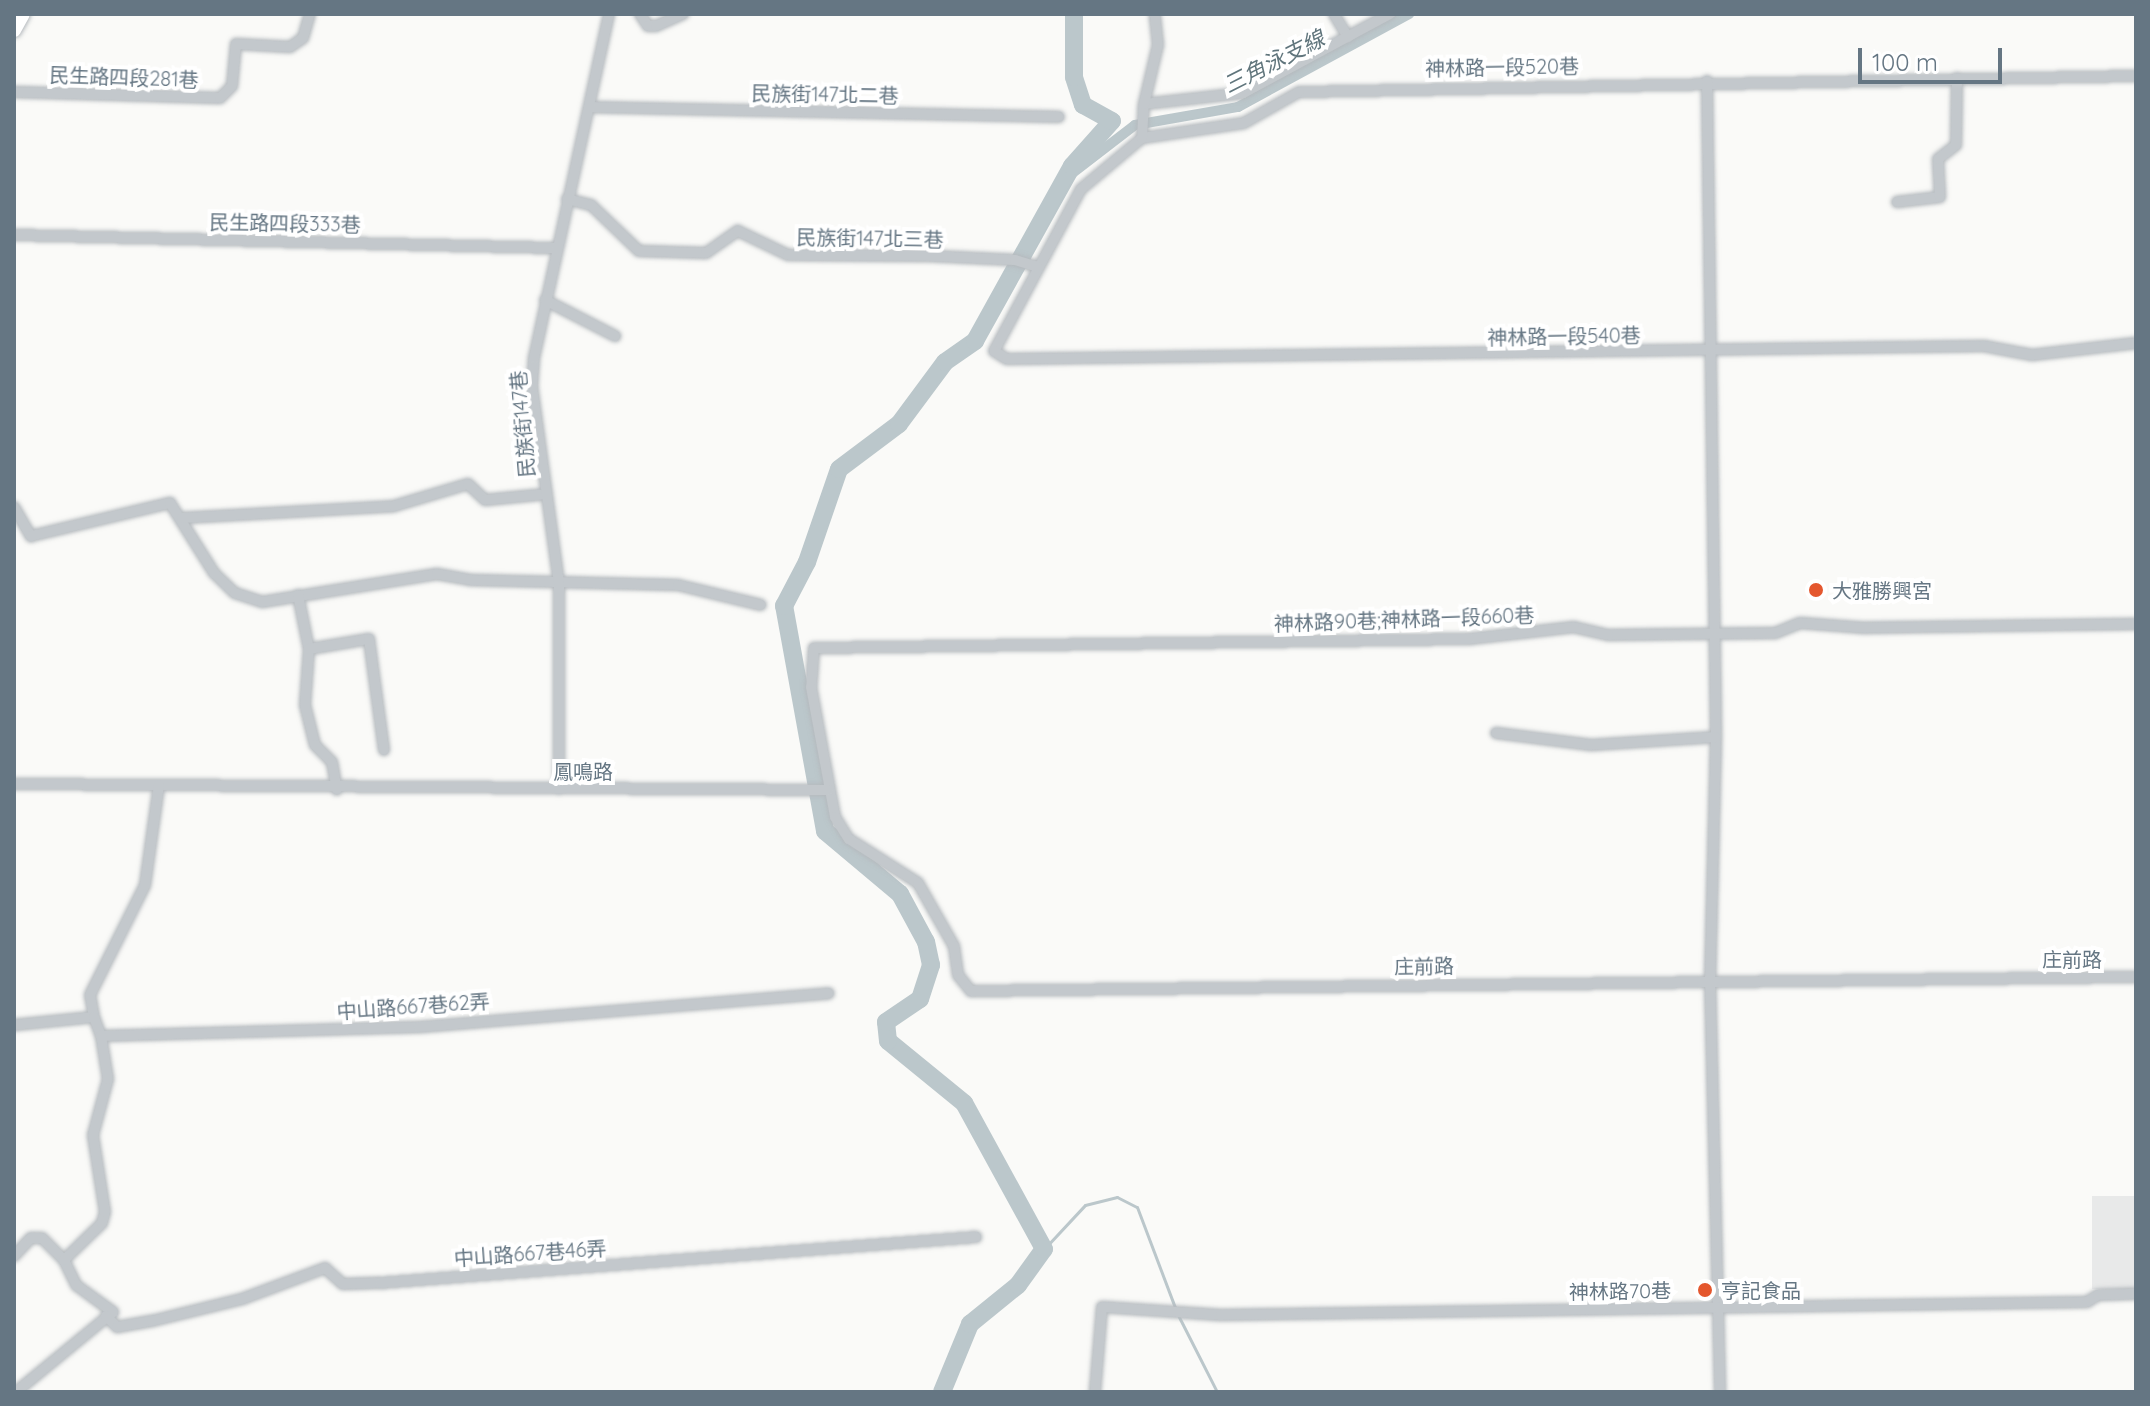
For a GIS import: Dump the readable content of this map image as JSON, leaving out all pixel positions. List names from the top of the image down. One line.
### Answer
{"streets":{"street":["神林路一段520巷","民生路四段281巷","民族街147北二巷","民生路四段333巷","民族街147北三巷","神林路一段540巷","民族街147巷","神林路90巷;神林路一段660巷","鳳鳴路","庄前路","中山路667巷62弄","中山路667巷46弄","神林路70巷"]},"crossings":[["民族街147北二巷","民族街147巷"],["民生路四段333巷","民族街147巷"],["民族街147北三巷","神林路一段540巷"],["民族街147北三巷","民族街147巷"],["民族街147巷","鳳鳴路"],["神林路90巷;神林路一段660巷","鳳鳴路"],["神林路90巷;神林路一段660巷","庄前路"],["鳳鳴路","庄前路"]],"water":["三角泳支線"],"places":["大雅勝興宮","亨記食品"],"scale_bar":"100 m"}
